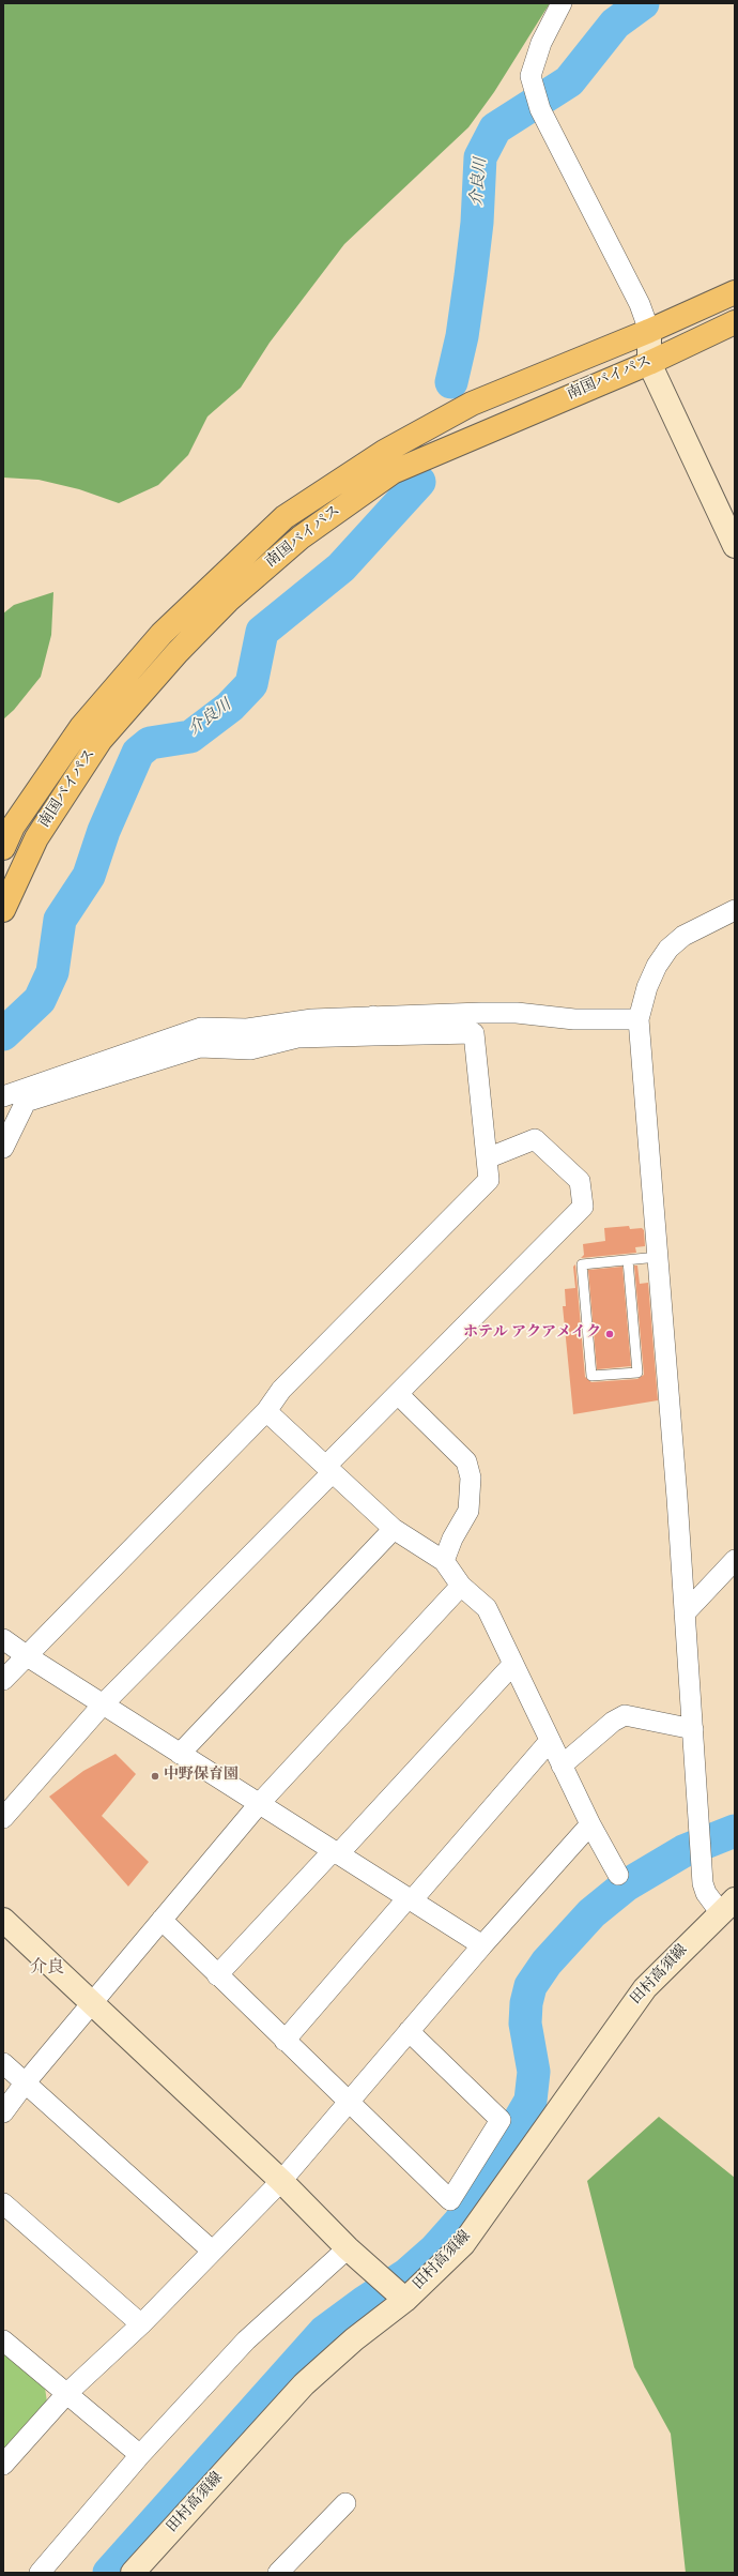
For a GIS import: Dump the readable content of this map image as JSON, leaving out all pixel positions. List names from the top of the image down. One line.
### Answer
{"streets":{"highway":["南国バイパス"],"main road":["田村高須線"]},"districts":["介良"],"water":["介良川"],"places":["ホテル アクアメイク","中野保育園"]}
